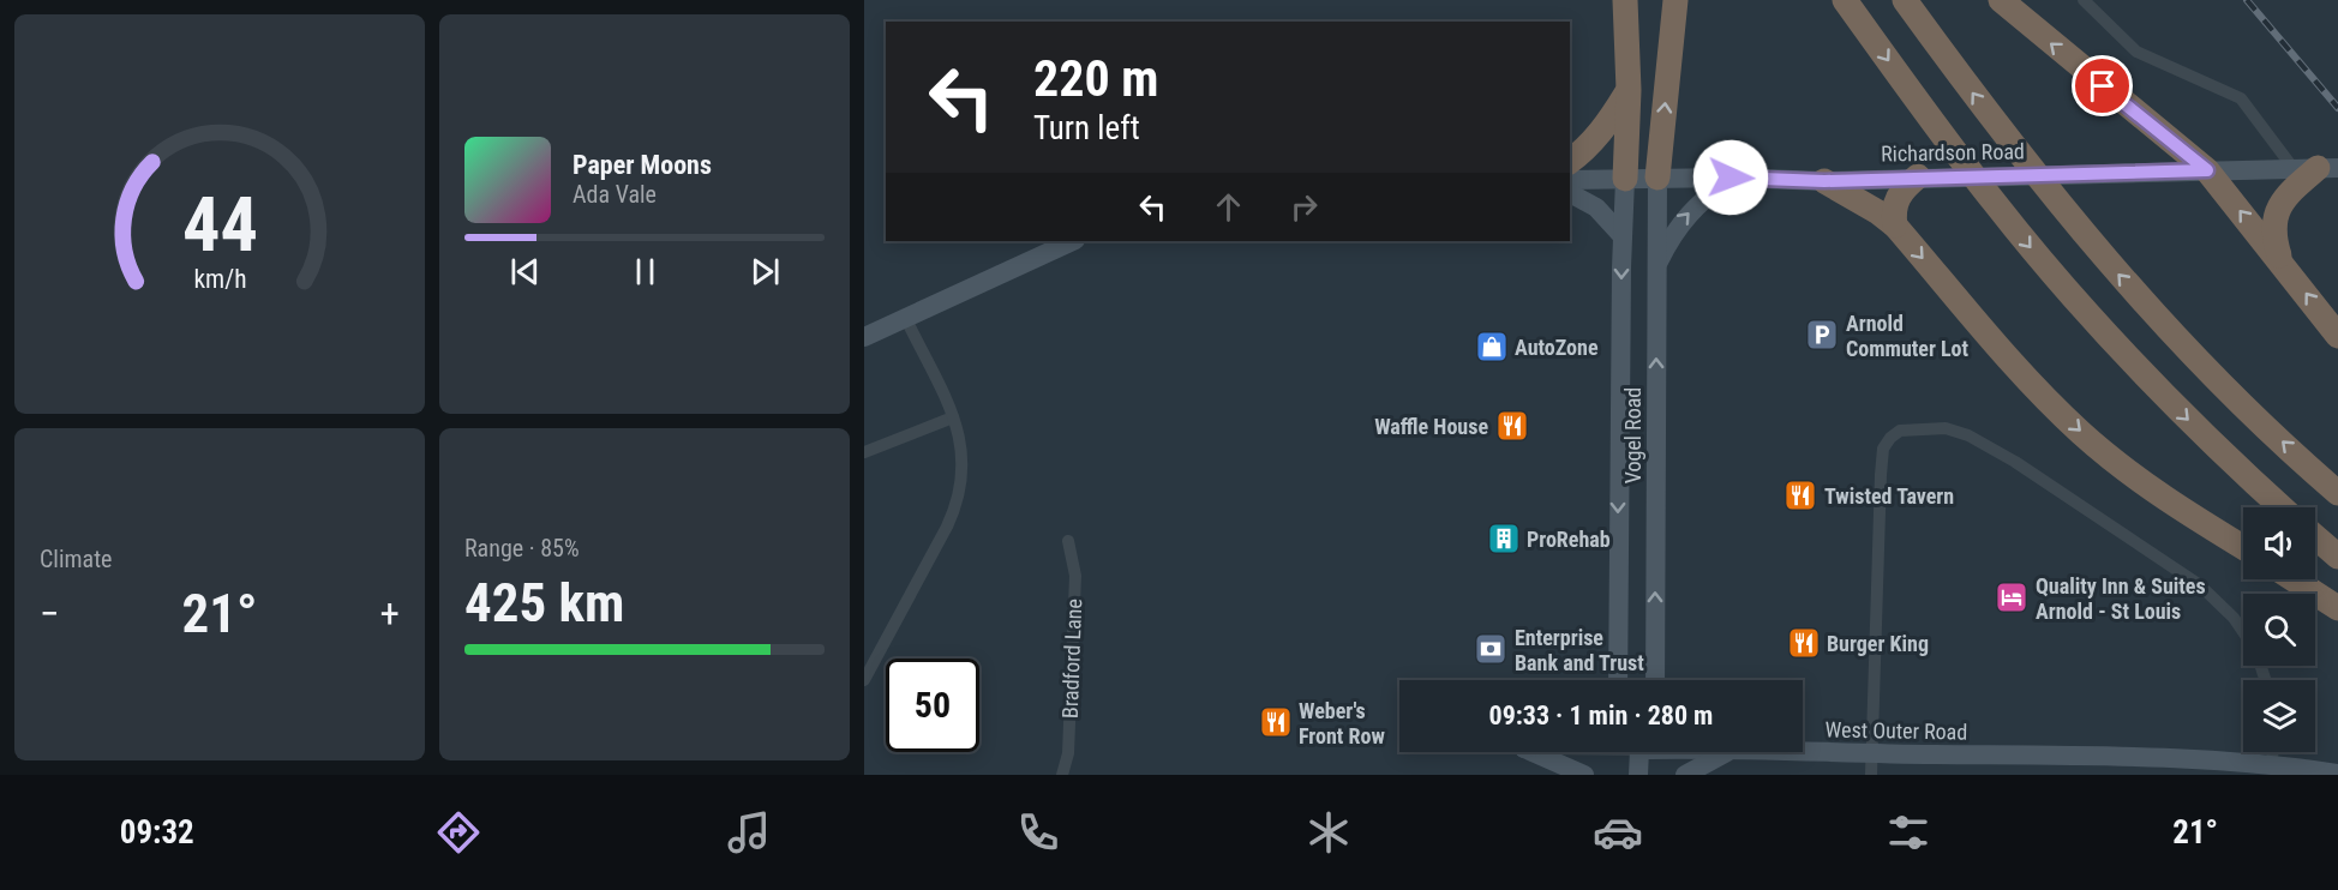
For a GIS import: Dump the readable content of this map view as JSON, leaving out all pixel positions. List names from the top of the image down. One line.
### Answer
{"streets":{"main road":["Richardson Road","Vogel Road","West Outer Road"],"street":["Bradford Lane"]},"crossings":[["Richardson Road","Vogel Road"]],"places":{"parking":["Arnold Commuter Lot"],"shop":["AutoZone"],"restaurant":["Waffle House","Twisted Tavern","Burger King","Weber's Front Row"],"building":["ProRehab"],"hotel":["Quality Inn & Suites Arnold - St Louis"],"bank":["Enterprise Bank and Trust"]},"page":{"turn":["220 m","Turn left"],"song":["Paper Moons","Ada Vale"],"tile":["Climate",["Range · 85%","425 km"]],"heat":["−","21°","+"],"limit":"50","trip":"09:33 · 1 min · 280 m","tabs":["09:32","21°"],"gauge":["44","km/h"]}}
